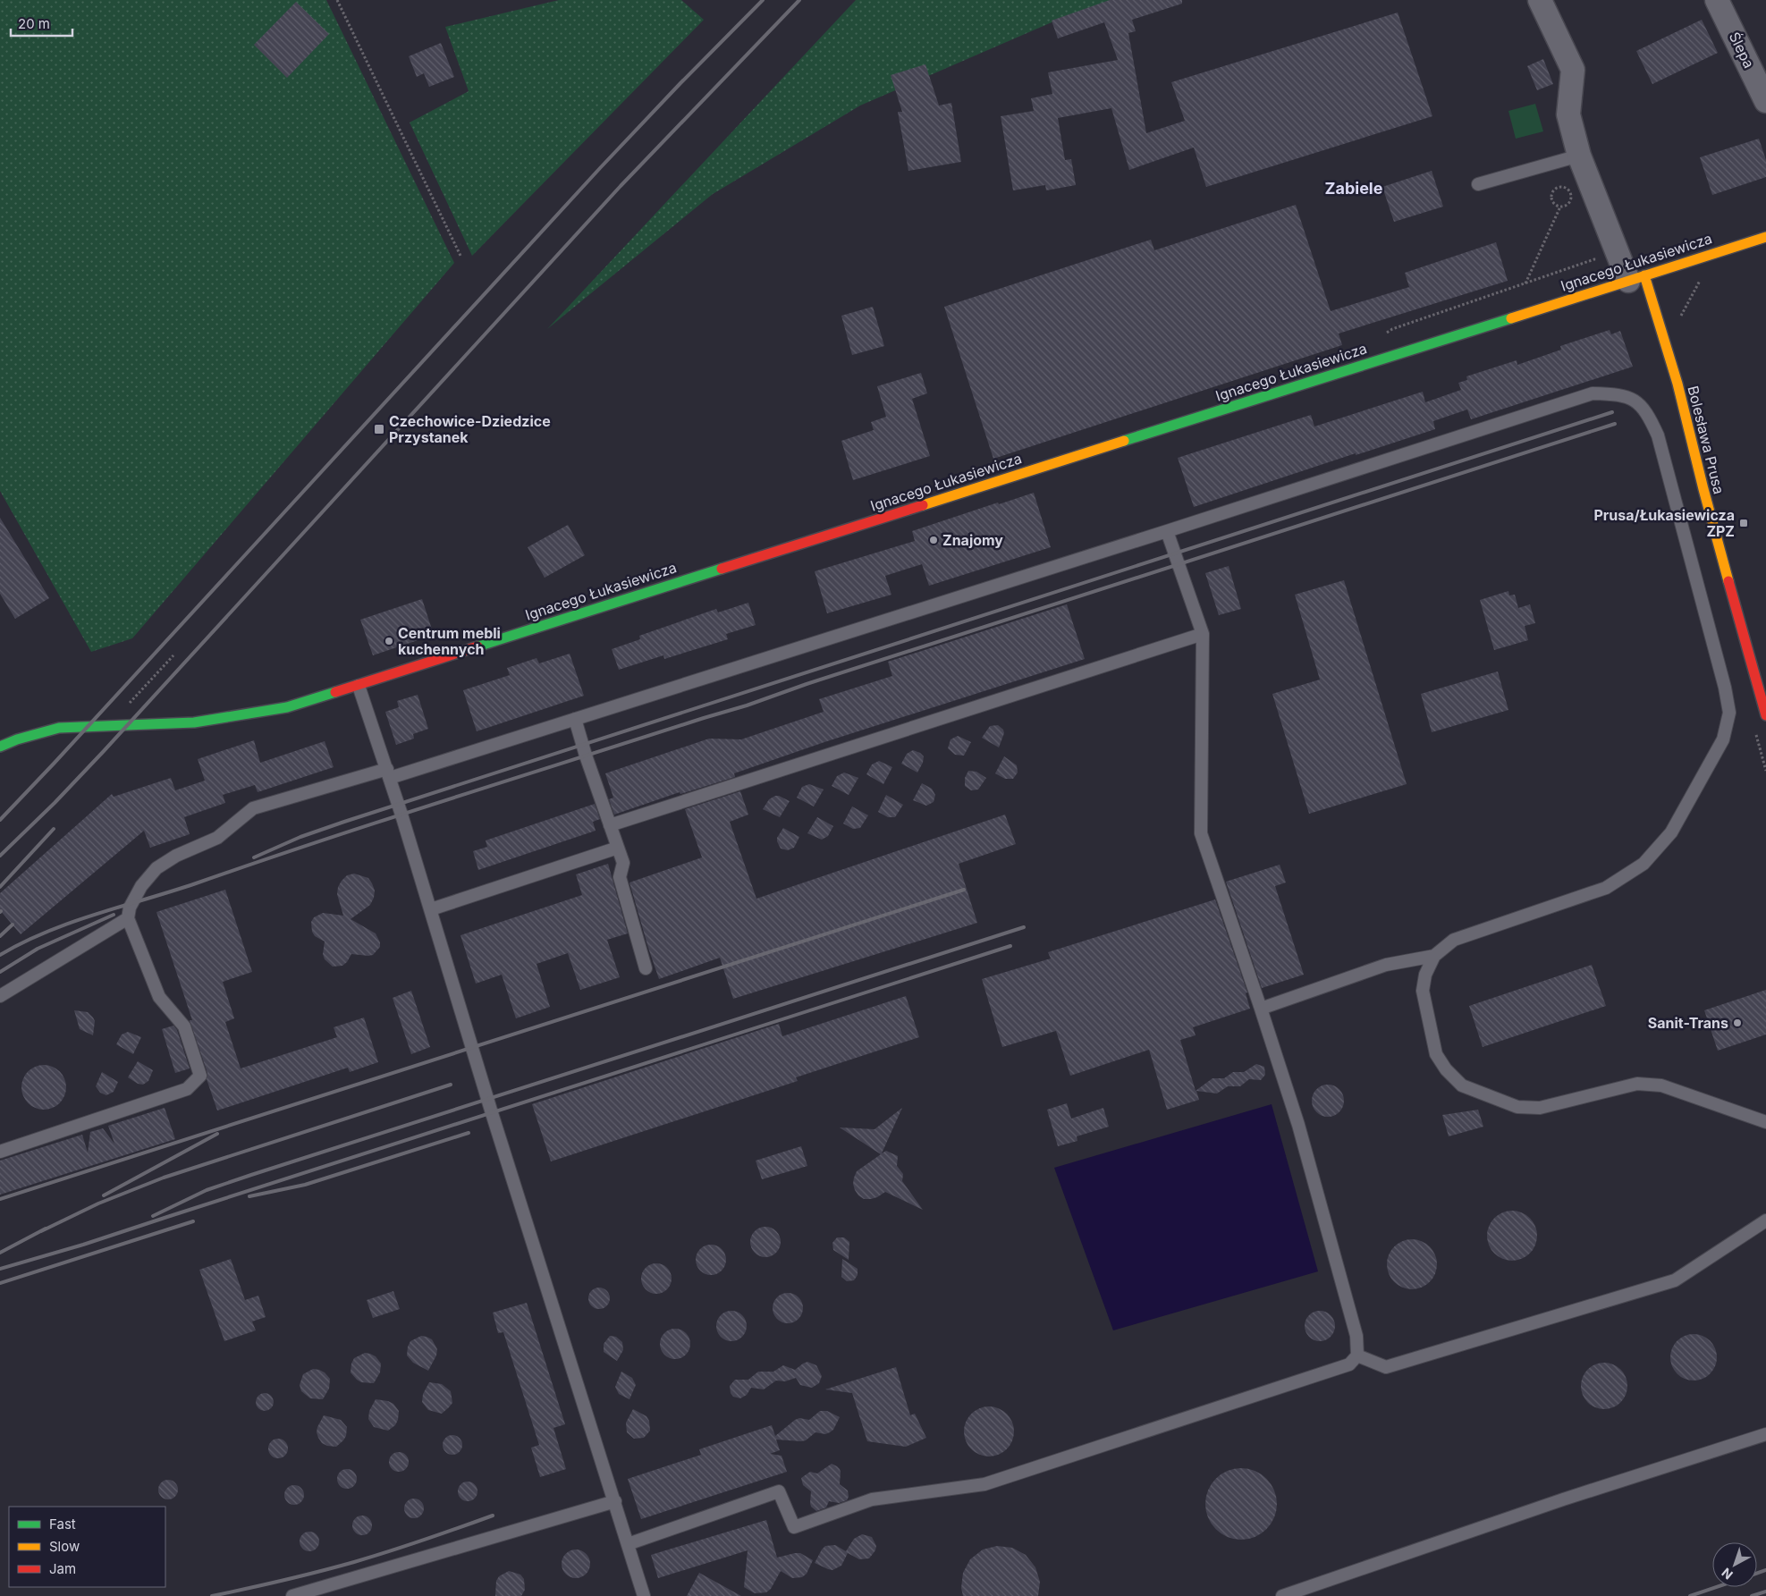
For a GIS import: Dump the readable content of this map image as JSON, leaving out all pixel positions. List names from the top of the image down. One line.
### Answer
{"streets":{"street":["Ślepa","Ignacego Łukasiewicza","Bolesława Prusa"]},"crossings":[["Ignacego Łukasiewicza","Bolesława Prusa"]],"districts":["Zabiele"],"places":{"transit":["Czechowice-Dziedzice Przystanek","Prusa/Łukasiewicza ZPZ"],"other":["Znajomy","Centrum mebli kuchennych","Sanit-Trans"]},"legend":["Fast","Slow","Jam"],"scale_bar":"20 m","north":"bottom left"}
